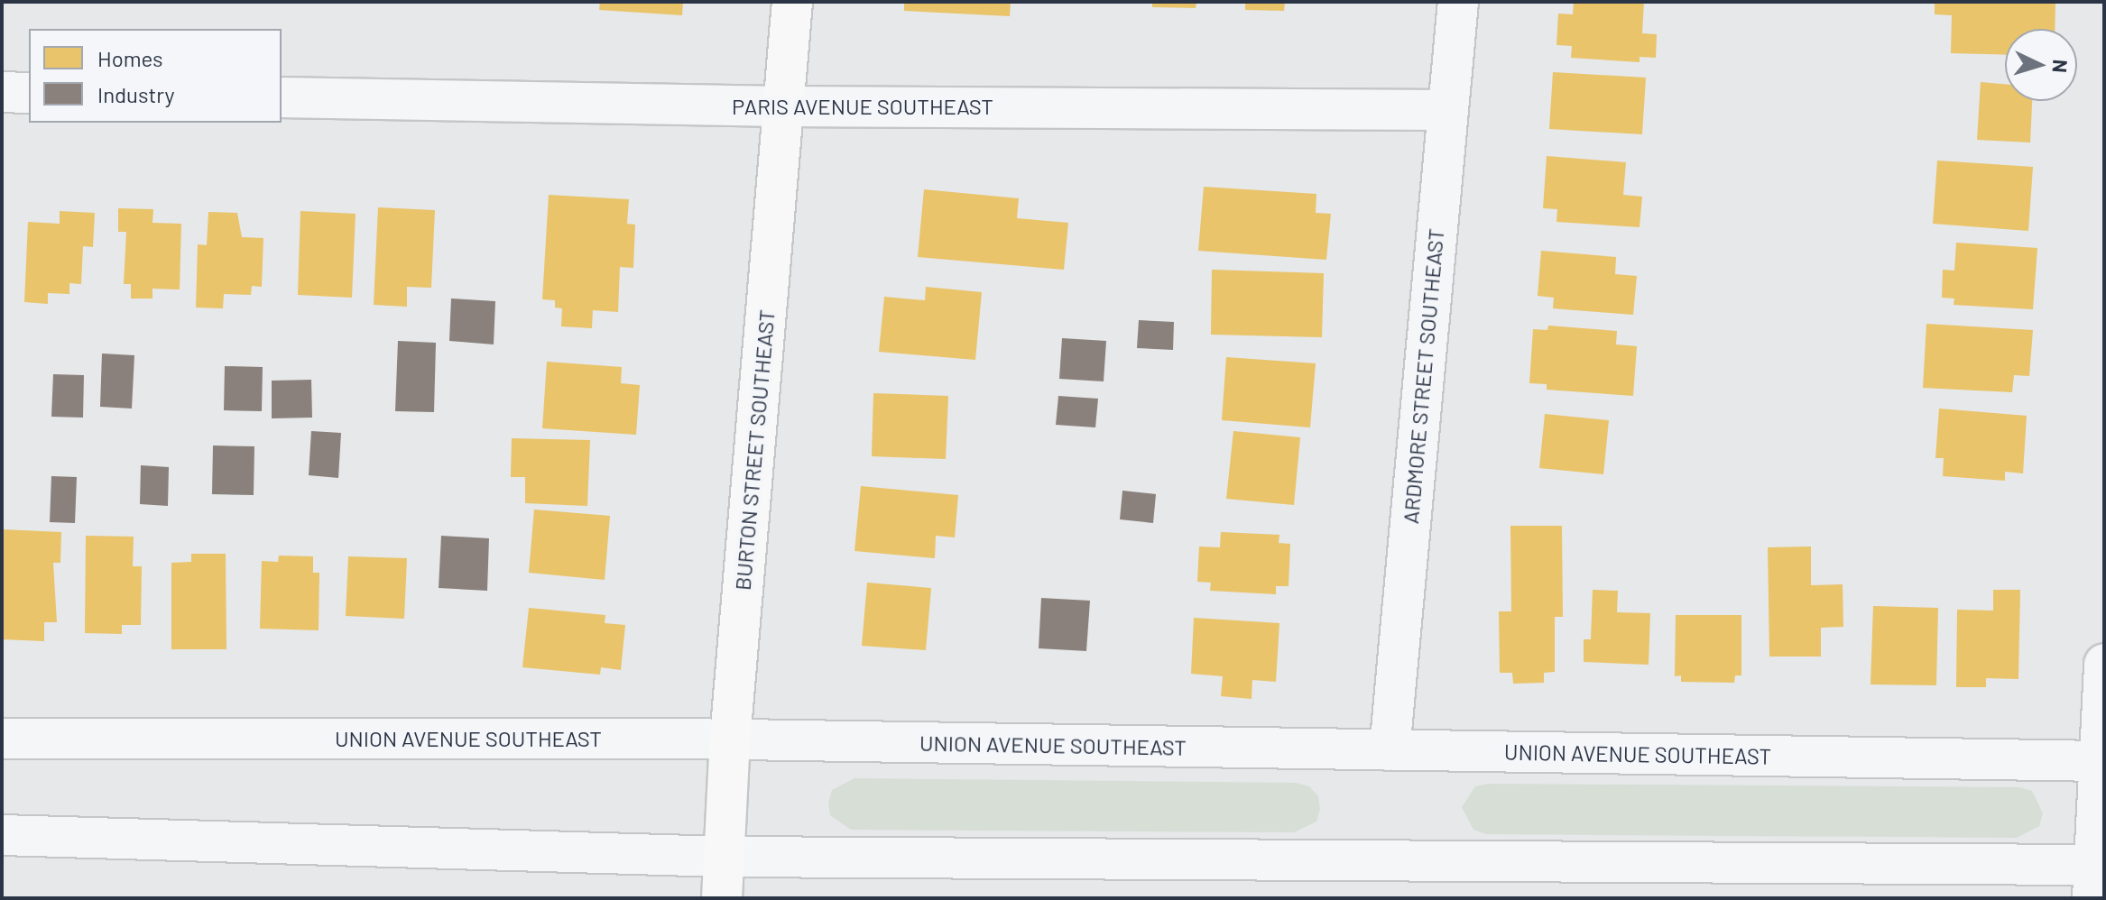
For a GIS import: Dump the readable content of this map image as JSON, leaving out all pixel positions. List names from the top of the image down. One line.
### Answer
{"streets":{"main road":["BURTON STREET SOUTHEAST"],"street":["PARIS AVENUE SOUTHEAST","ARDMORE STREET SOUTHEAST","UNION AVENUE SOUTHEAST"]},"crossings":[["PARIS AVENUE SOUTHEAST","ARDMORE STREET SOUTHEAST"],["PARIS AVENUE SOUTHEAST","BURTON STREET SOUTHEAST"],["ARDMORE STREET SOUTHEAST","UNION AVENUE SOUTHEAST"],["BURTON STREET SOUTHEAST","UNION AVENUE SOUTHEAST"]],"legend":["Homes","Industry"],"north":"right"}
